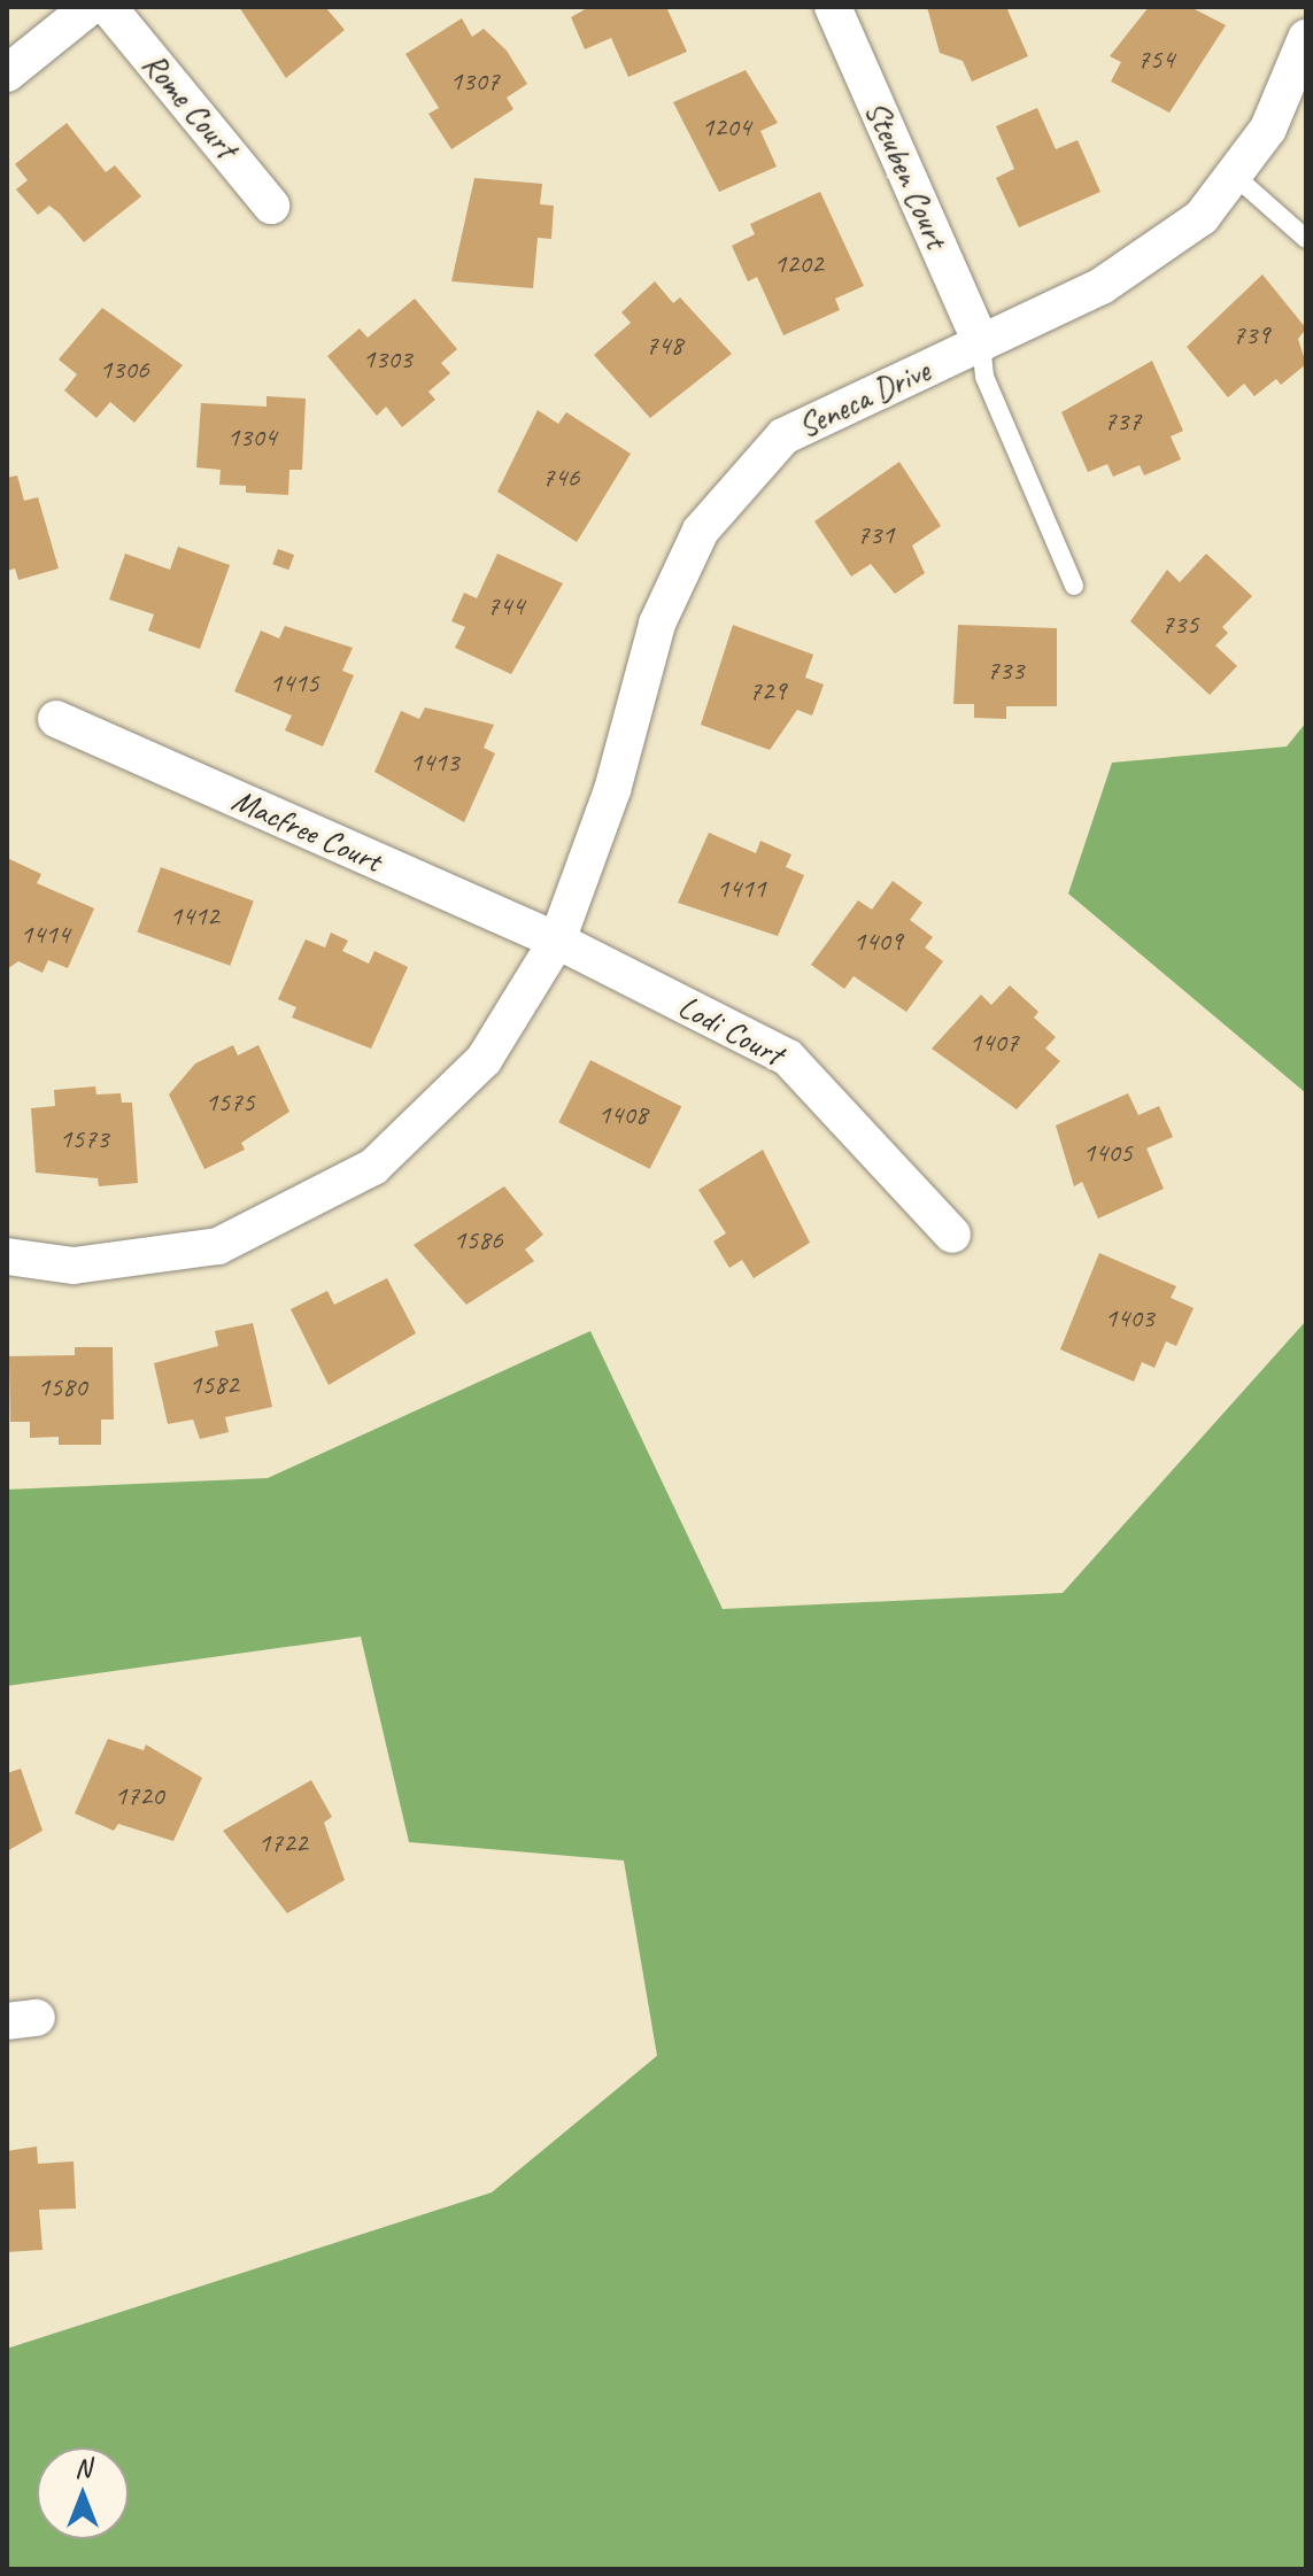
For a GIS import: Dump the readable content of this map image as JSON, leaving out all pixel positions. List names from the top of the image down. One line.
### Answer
{"streets":{"street":["Rome Court","Steuben Court","Seneca Drive","Macfree Court","Lodi Court"]},"crossings":[["Steuben Court","Seneca Drive"],["Seneca Drive","Macfree Court"],["Seneca Drive","Lodi Court"],["Macfree Court","Lodi Court"]],"house_numbers":["754","1307","1204","1202","739","748","1303","1306","737","1304","746","731","744","735","733","1415","729","1413","1411","1412","1414","1409","1407","1575","1408","1573","1405","1586","1403","1582","1580","1720","1722"],"north":"top"}
